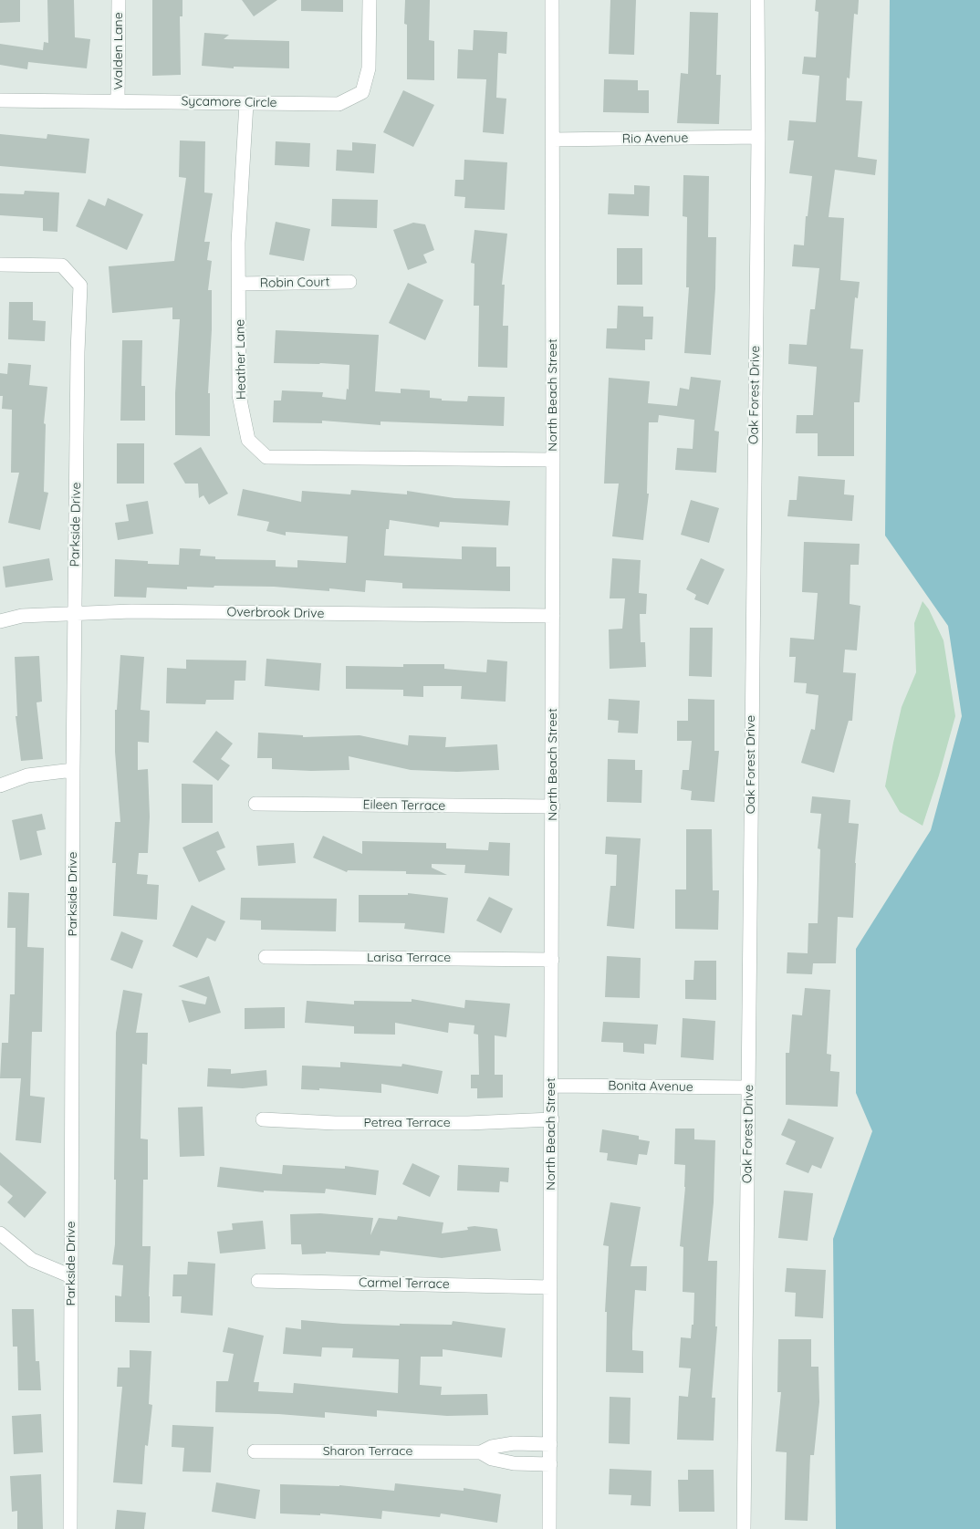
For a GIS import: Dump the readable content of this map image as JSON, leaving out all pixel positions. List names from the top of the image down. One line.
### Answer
{"streets":{"street":["Walden Lane","Sycamore Circle","Rio Avenue","Robin Court","Heather Lane","North Beach Street","Oak Forest Drive","Parkside Drive","Overbrook Drive","Eileen Terrace","Larisa Terrace","Bonita Avenue","Petrea Terrace","Carmel Terrace","Sharon Terrace"]},"crossings":[["Walden Lane","Sycamore Circle"],["Sycamore Circle","Heather Lane"],["Rio Avenue","North Beach Street"],["Rio Avenue","Oak Forest Drive"],["Robin Court","Heather Lane"],["Heather Lane","North Beach Street"],["North Beach Street","Overbrook Drive"],["North Beach Street","Eileen Terrace"],["North Beach Street","Larisa Terrace"],["North Beach Street","Bonita Avenue"],["North Beach Street","Petrea Terrace"],["North Beach Street","Carmel Terrace"],["North Beach Street","Sharon Terrace"],["Oak Forest Drive","Bonita Avenue"],["Parkside Drive","Overbrook Drive"]]}
